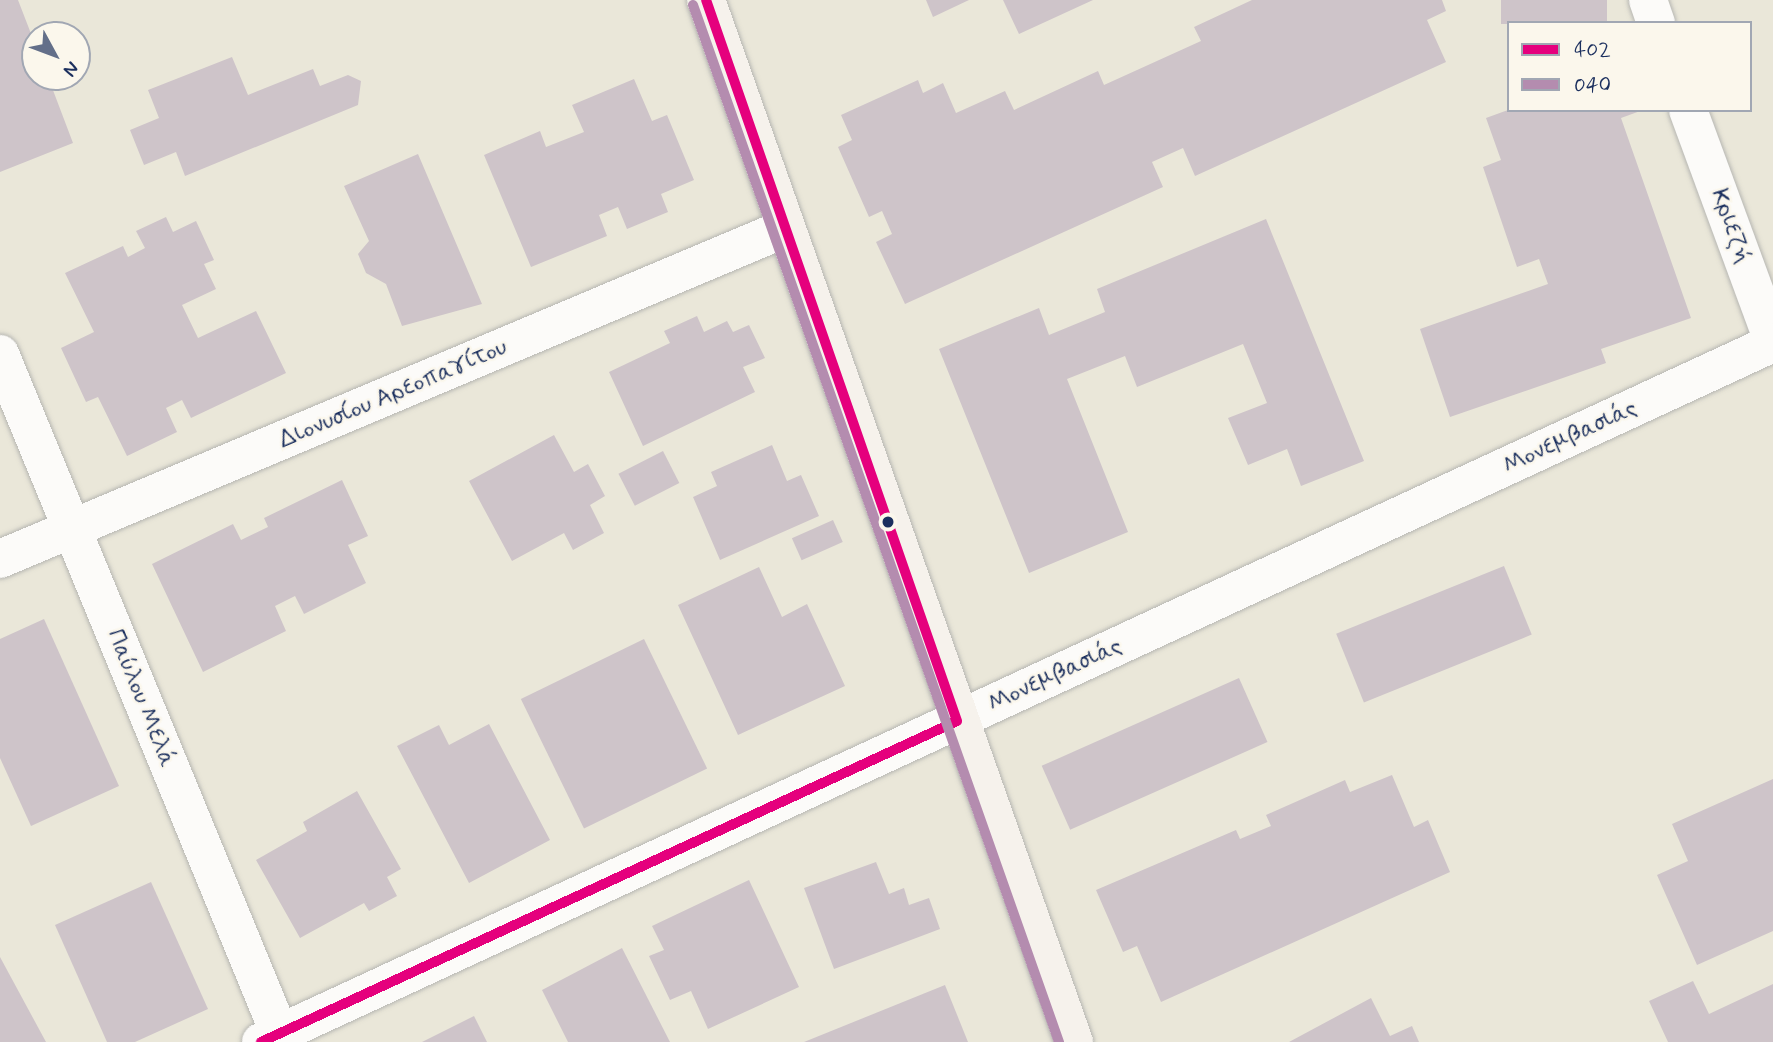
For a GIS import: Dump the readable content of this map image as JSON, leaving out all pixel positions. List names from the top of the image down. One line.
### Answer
{"streets":{"street":["Κριεζή","Διονυσίου Αρεοπαγίτου","Μονεμβασιάς","Παύλου Μελά"]},"crossings":[["Κριεζή","Μονεμβασιάς"],["Διονυσίου Αρεοπαγίτου","Παύλου Μελά"],["Μονεμβασιάς","Παύλου Μελά"]],"lines":["transit line 402","transit line 040"],"legend":["402","040"],"north":"bottom right"}
